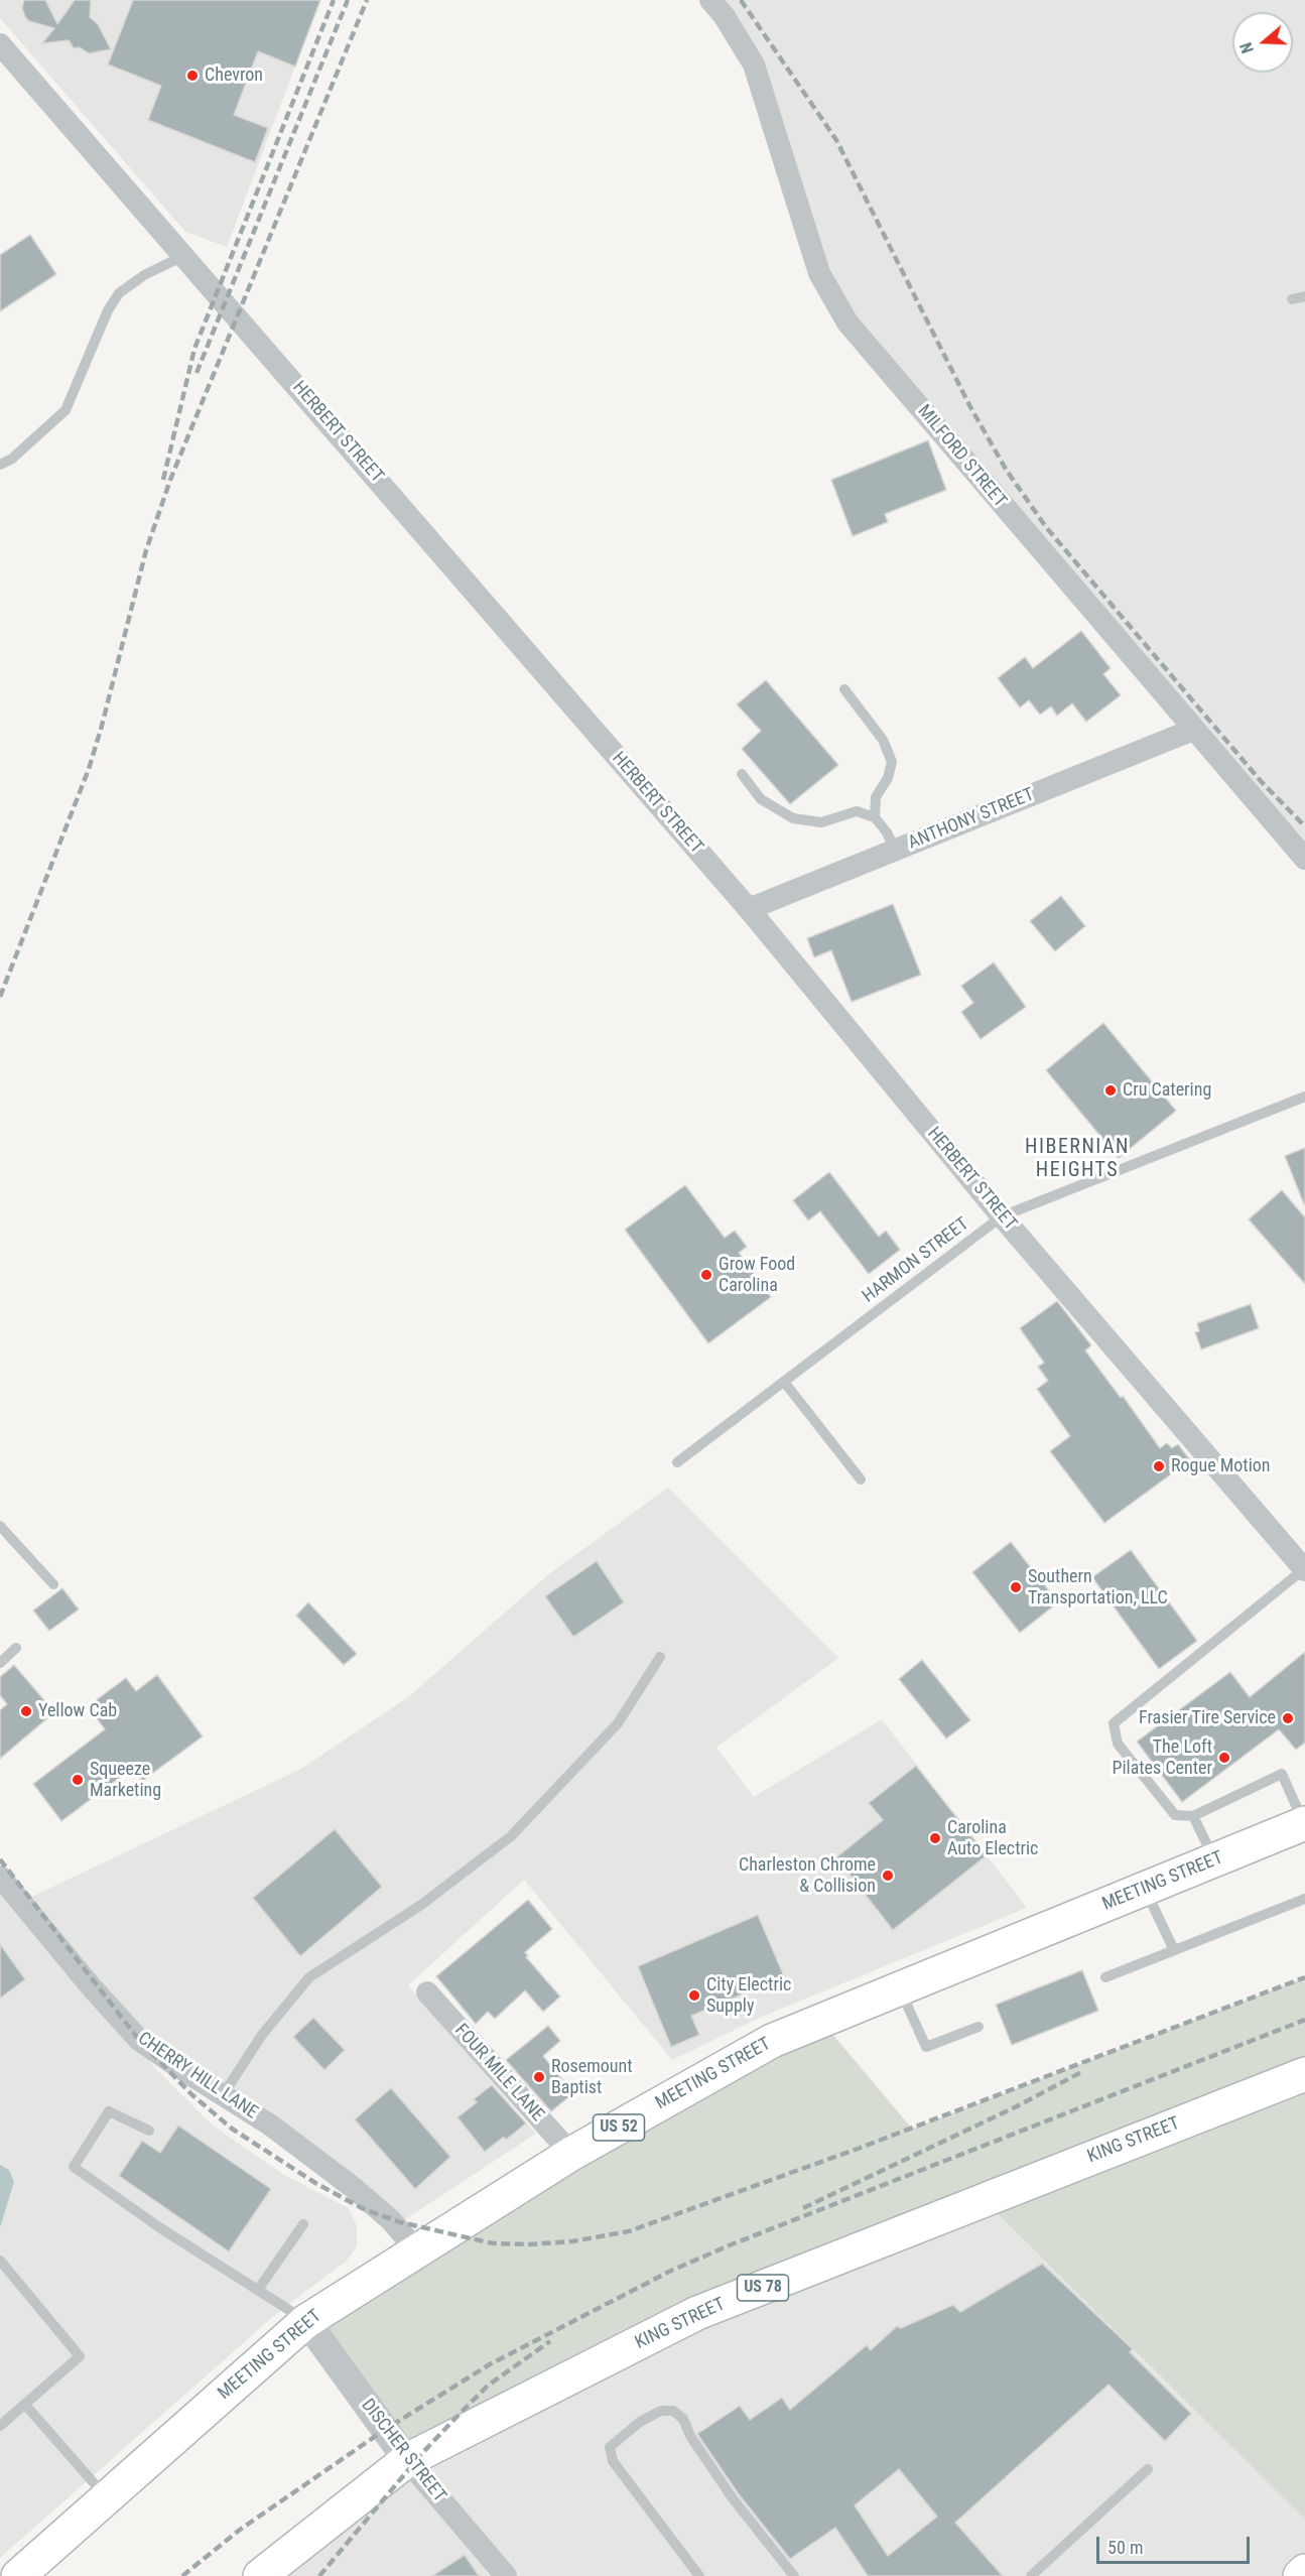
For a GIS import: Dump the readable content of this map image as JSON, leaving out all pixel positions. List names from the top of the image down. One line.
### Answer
{"streets":{"main road":["MEETING STREET","US 52","KING STREET","US 78"],"street":["HERBERT STREET","MILFORD STREET","ANTHONY STREET","FOUR MILE LANE","CHERRY HILL LANE","DISCHER STREET"],"lane":["HARMON STREET"]},"crossings":[["HERBERT STREET","ANTHONY STREET"],["HERBERT STREET","HARMON STREET"],["MILFORD STREET","ANTHONY STREET"],["MEETING STREET","FOUR MILE LANE"],["MEETING STREET","CHERRY HILL LANE"],["MEETING STREET","DISCHER STREET"],["KING STREET","DISCHER STREET"]],"districts":["HIBERNIAN HEIGHTS"],"places":["Chevron","Cru Catering","Grow Food Carolina","Rogue Motion","Southern Transportation, LLC","Yellow Cab","Frasier Tire Service","The Loft Pilates Center","Squeeze Marketing","Carolina Auto Electric","Charleston Chrome & Collision","City Electric Supply","Rosemount Baptist"],"scale_bar":"50 m","north":"left"}
